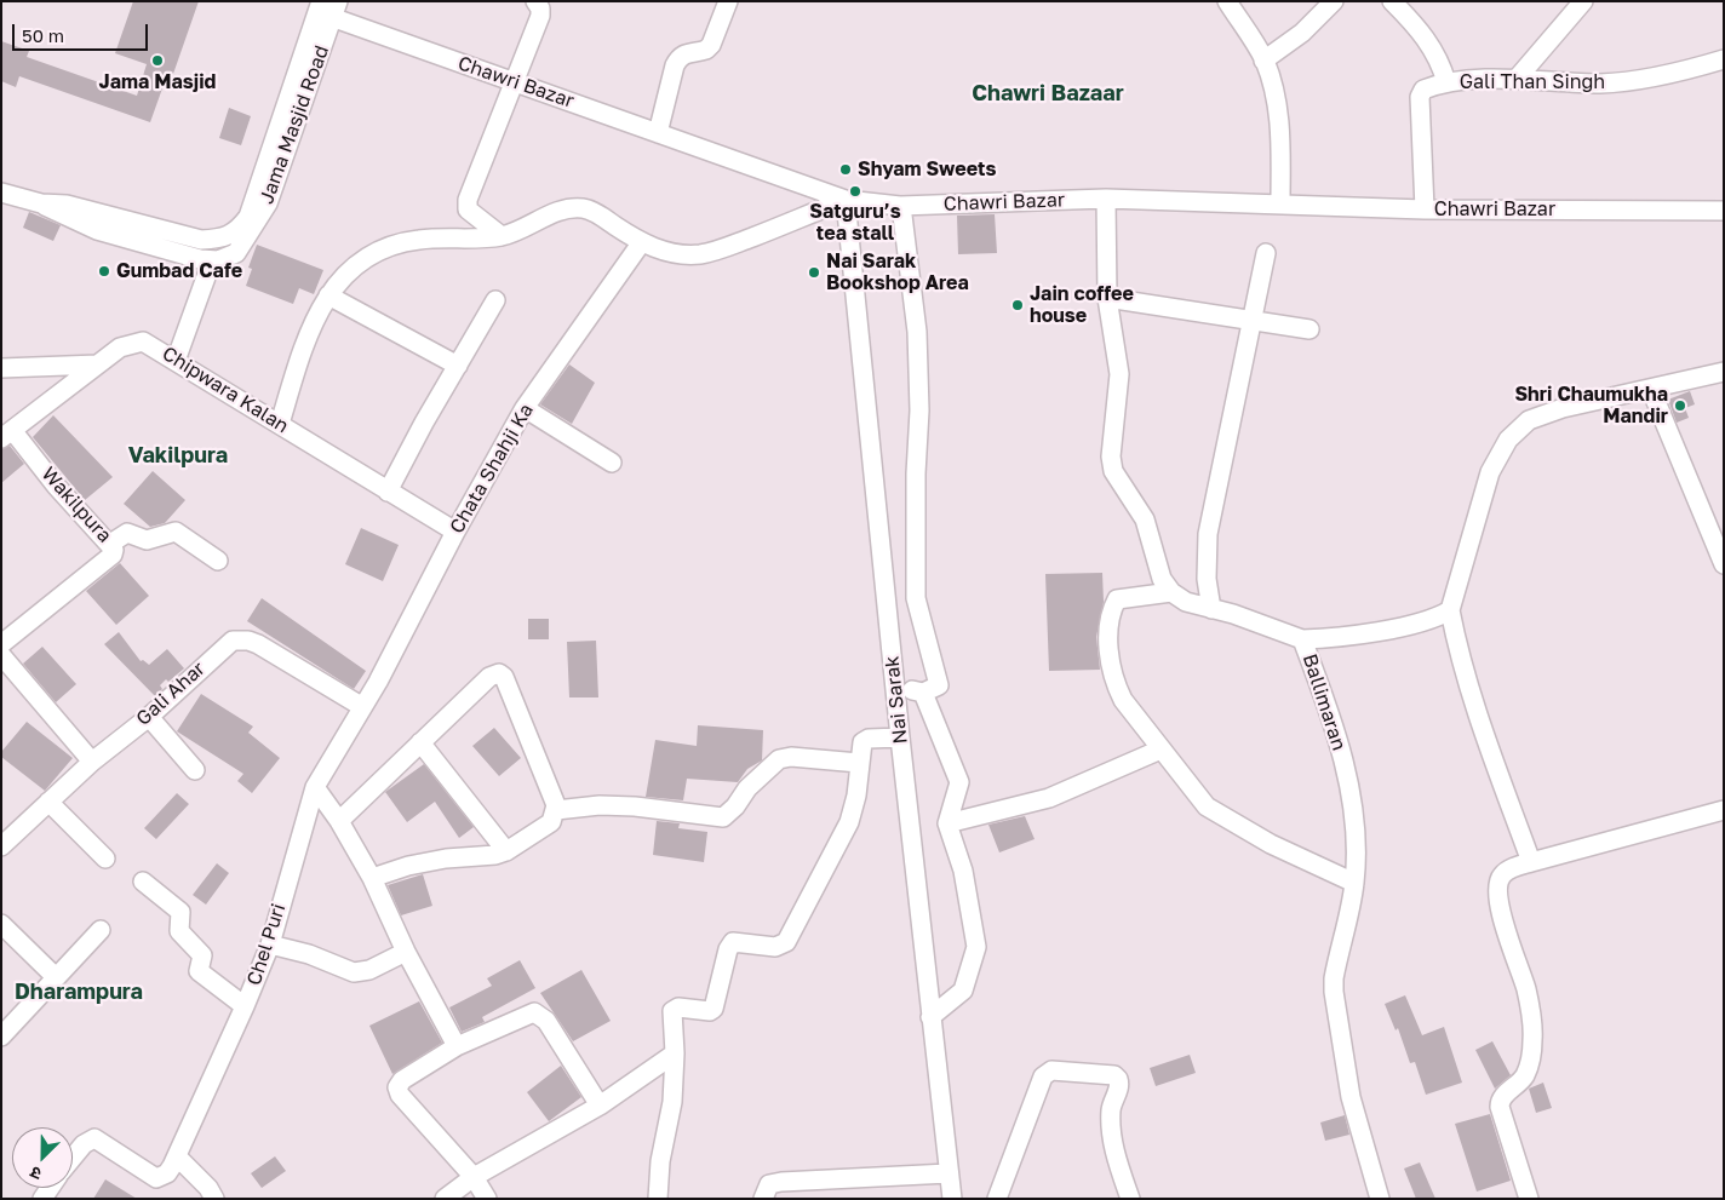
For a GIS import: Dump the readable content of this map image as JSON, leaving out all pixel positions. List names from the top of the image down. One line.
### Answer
{"streets":{"street":["Chawri Bazar","Gali Than Singh","Jama Masjid Road","Chipwara Kalan","Chata Shahji Ka","Wakilpura","Gali Ahar","Nai Sarak","Ballimaran","Chel Puri"]},"crossings":[["Chawri Bazar","Gali Than Singh"],["Chawri Bazar","Jama Masjid Road"],["Chawri Bazar","Nai Sarak"],["Chipwara Kalan","Chata Shahji Ka"],["Chipwara Kalan","Wakilpura"],["Chata Shahji Ka","Gali Ahar"],["Chata Shahji Ka","Chel Puri"],["Gali Ahar","Chel Puri"]],"districts":["Chawri Bazaar","Vakilpura","Dharampura"],"places":["Jama Masjid","Shyam Sweets","Satguru’s tea stall","Gumbad Cafe","Nai Sarak Bookshop Area","Jain coffee house","Shri Chaumukha Mandir"],"scale_bar":"50 m","north":"bottom left"}
